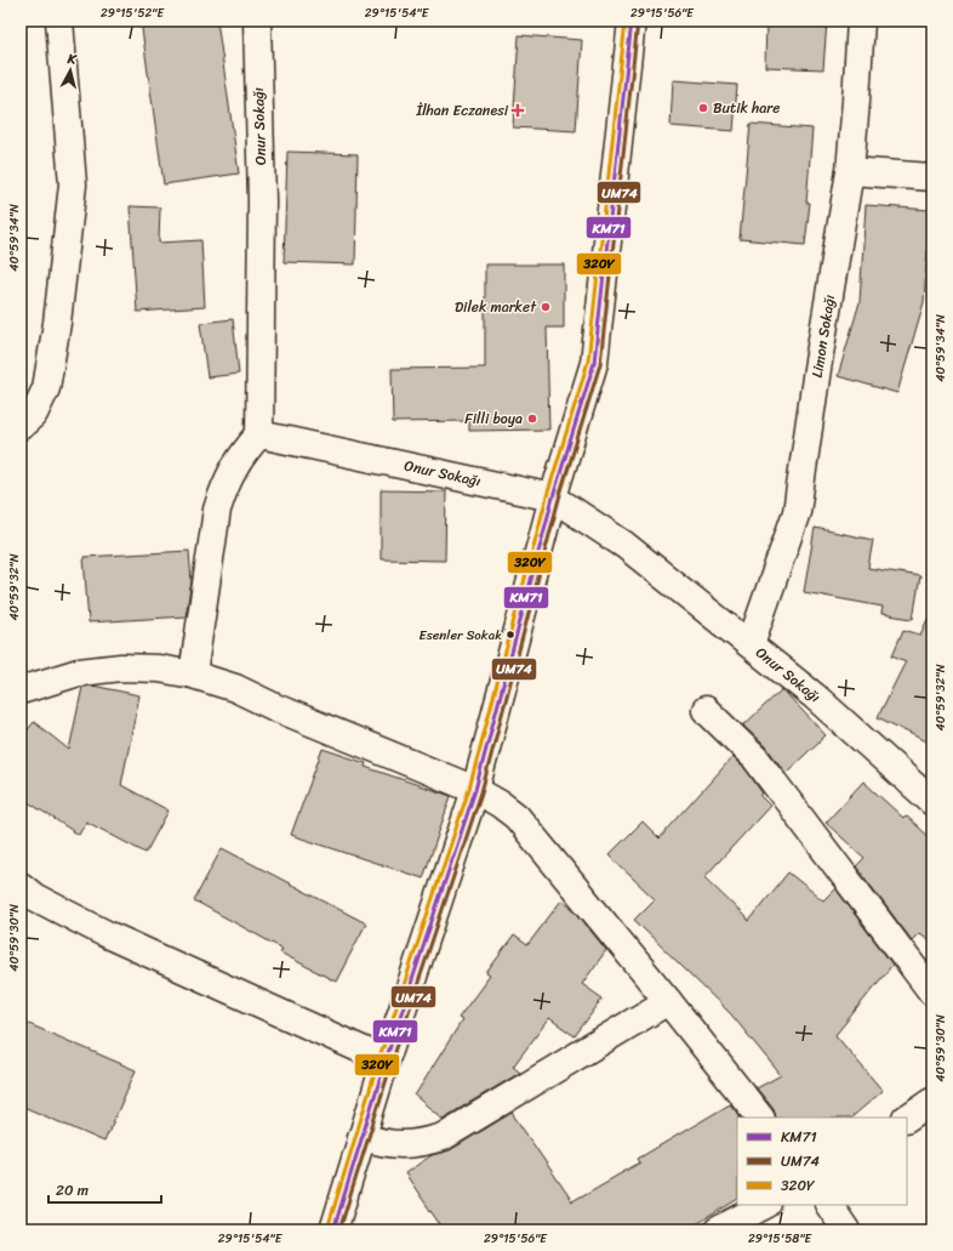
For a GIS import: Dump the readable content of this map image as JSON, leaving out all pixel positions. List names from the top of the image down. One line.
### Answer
{"streets":{"street":["Onur Sokağı","Limon Sokağı"]},"crossings":[["Onur Sokağı","Limon Sokağı"]],"places":{"other":["Butik hare","Dilek market","Filli boya","Esenler Sokak"],"health":["İlhan Eczanesi"]},"lines":["transit line KM71","transit line 320Y","transit line UM74"],"legend":["KM71","UM74","320Y"],"scale_bar":"20 m","north":"top","coordinates":["29°15'52\"E","29°15'54\"E","29°15'56\"E","40°59'34\"N","40°59'32\"N","40°59'30\"N","29°15'58\"E"]}
